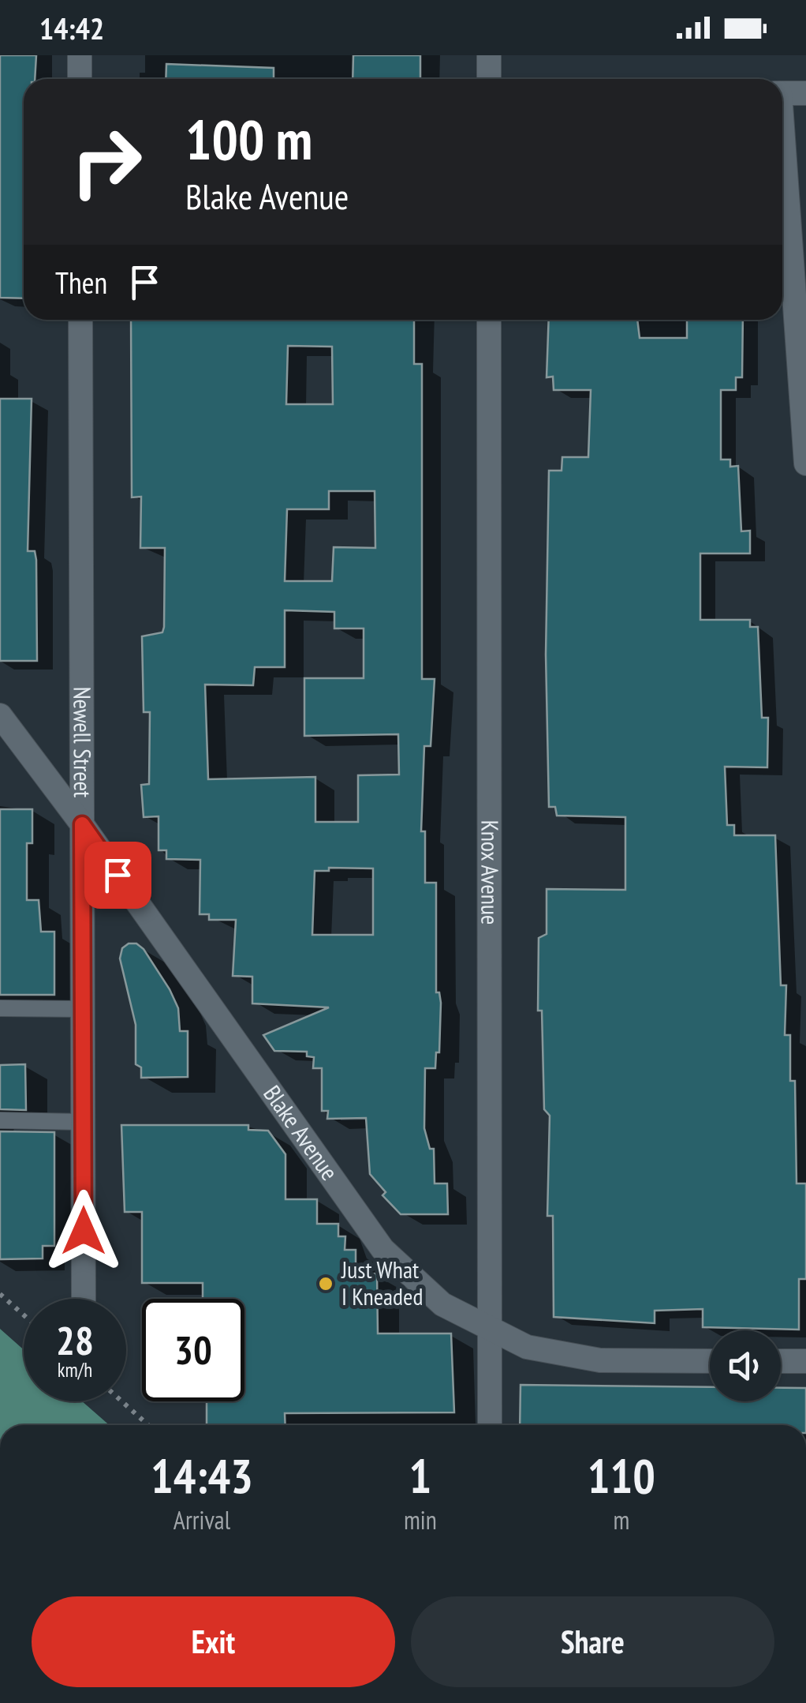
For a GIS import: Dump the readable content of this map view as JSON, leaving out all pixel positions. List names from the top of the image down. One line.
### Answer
{"streets":{"street":["Newell Street","Knox Avenue","Blake Avenue"]},"crossings":[["Newell Street","Blake Avenue"],["Knox Avenue","Blake Avenue"]],"places":["Just What I Kneaded"],"page":{"status":"14:42","turn":["100 m","Blake Avenue"],"then":"Then","speed":"28 km/h","limit":"30","eta":["14:43","Arrival","1","min","110","m"],"buttons":["Exit","Share"]}}
